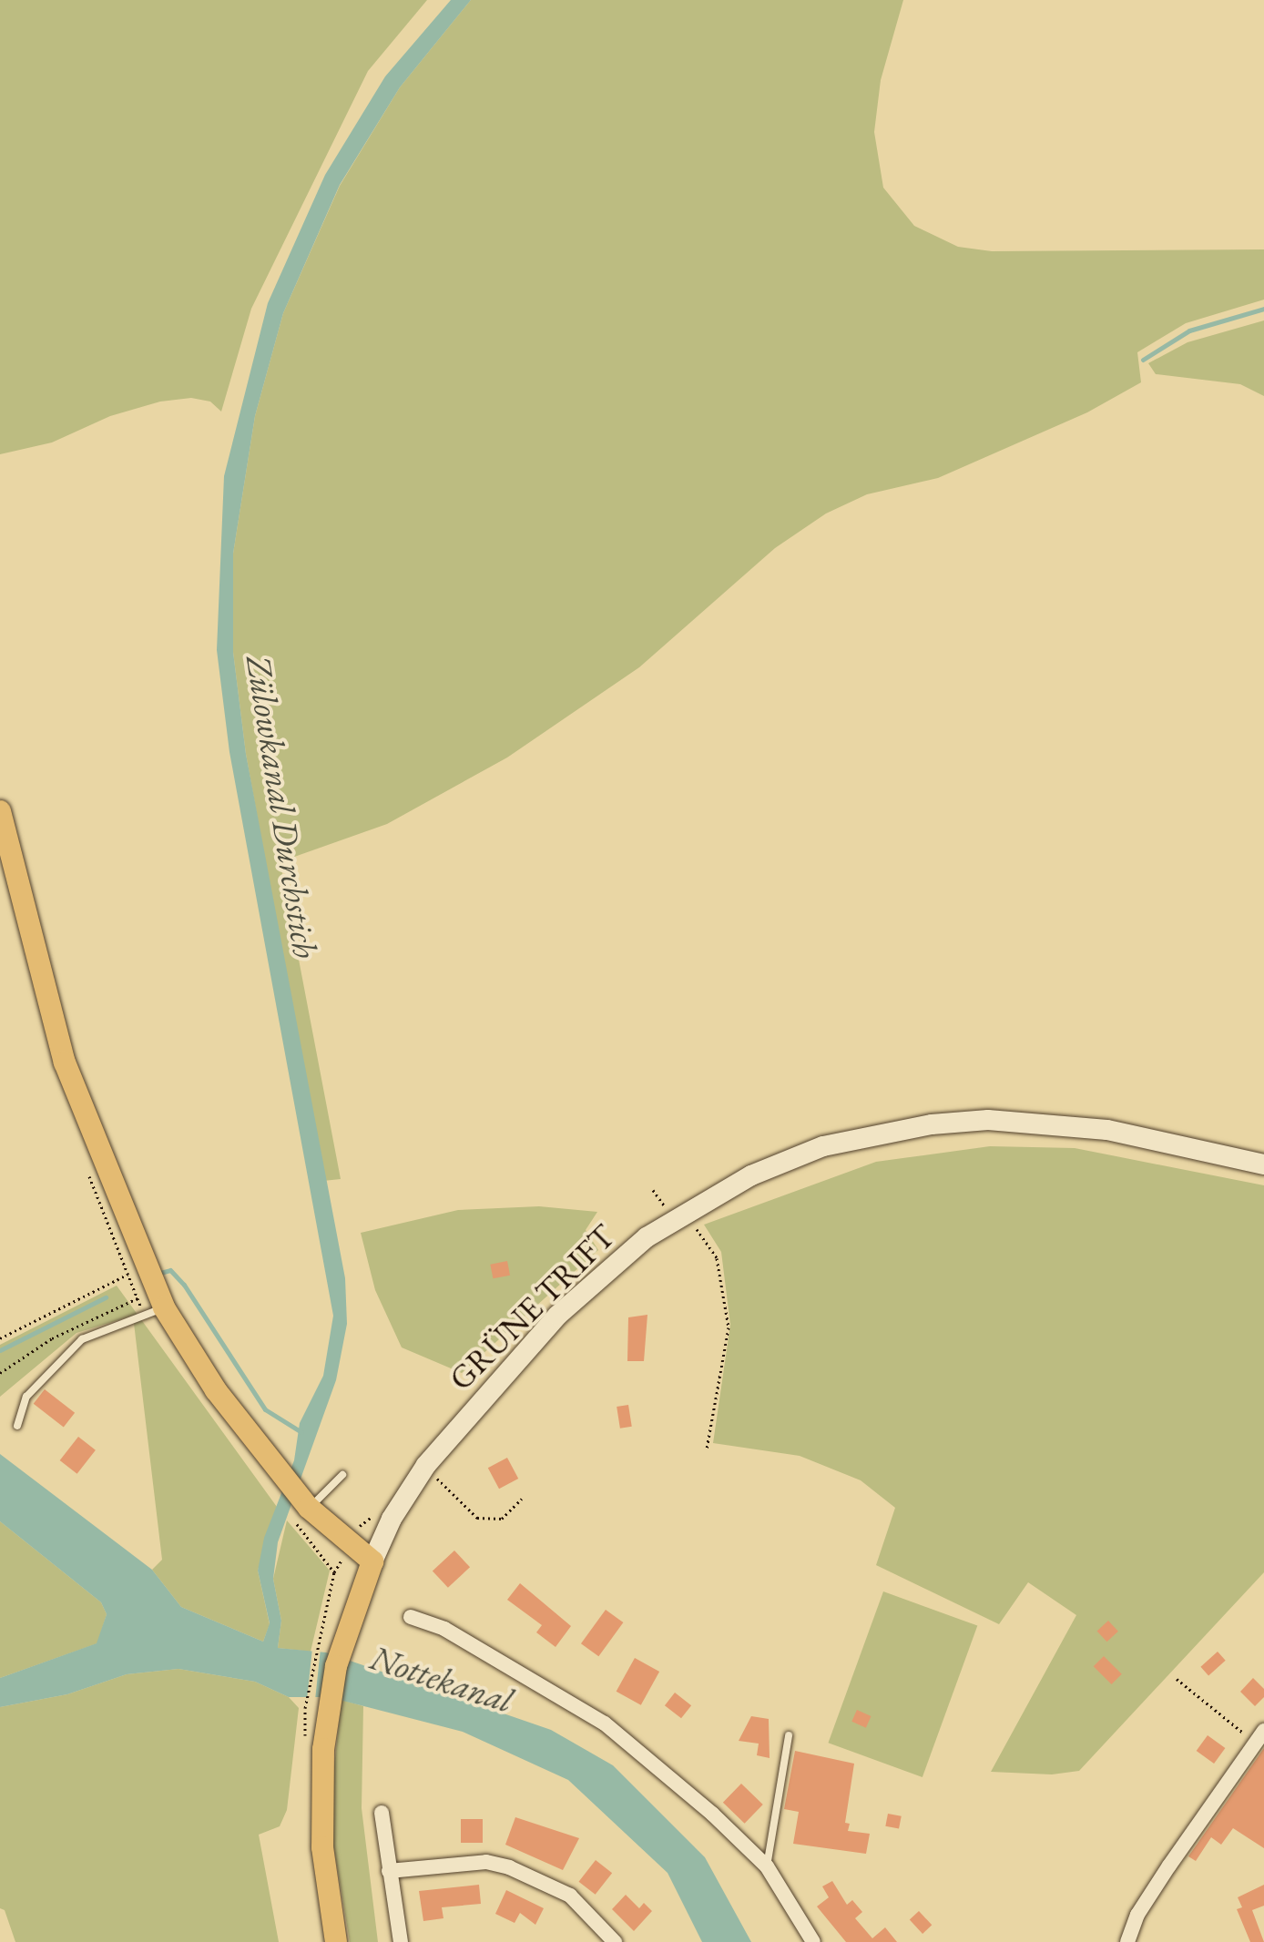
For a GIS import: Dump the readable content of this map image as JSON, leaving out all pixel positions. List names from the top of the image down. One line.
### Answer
{"streets":{"main road":["GRÜNE TRIFT"]},"water":["Zülowkanal Durchstich","Nottekanal"]}
